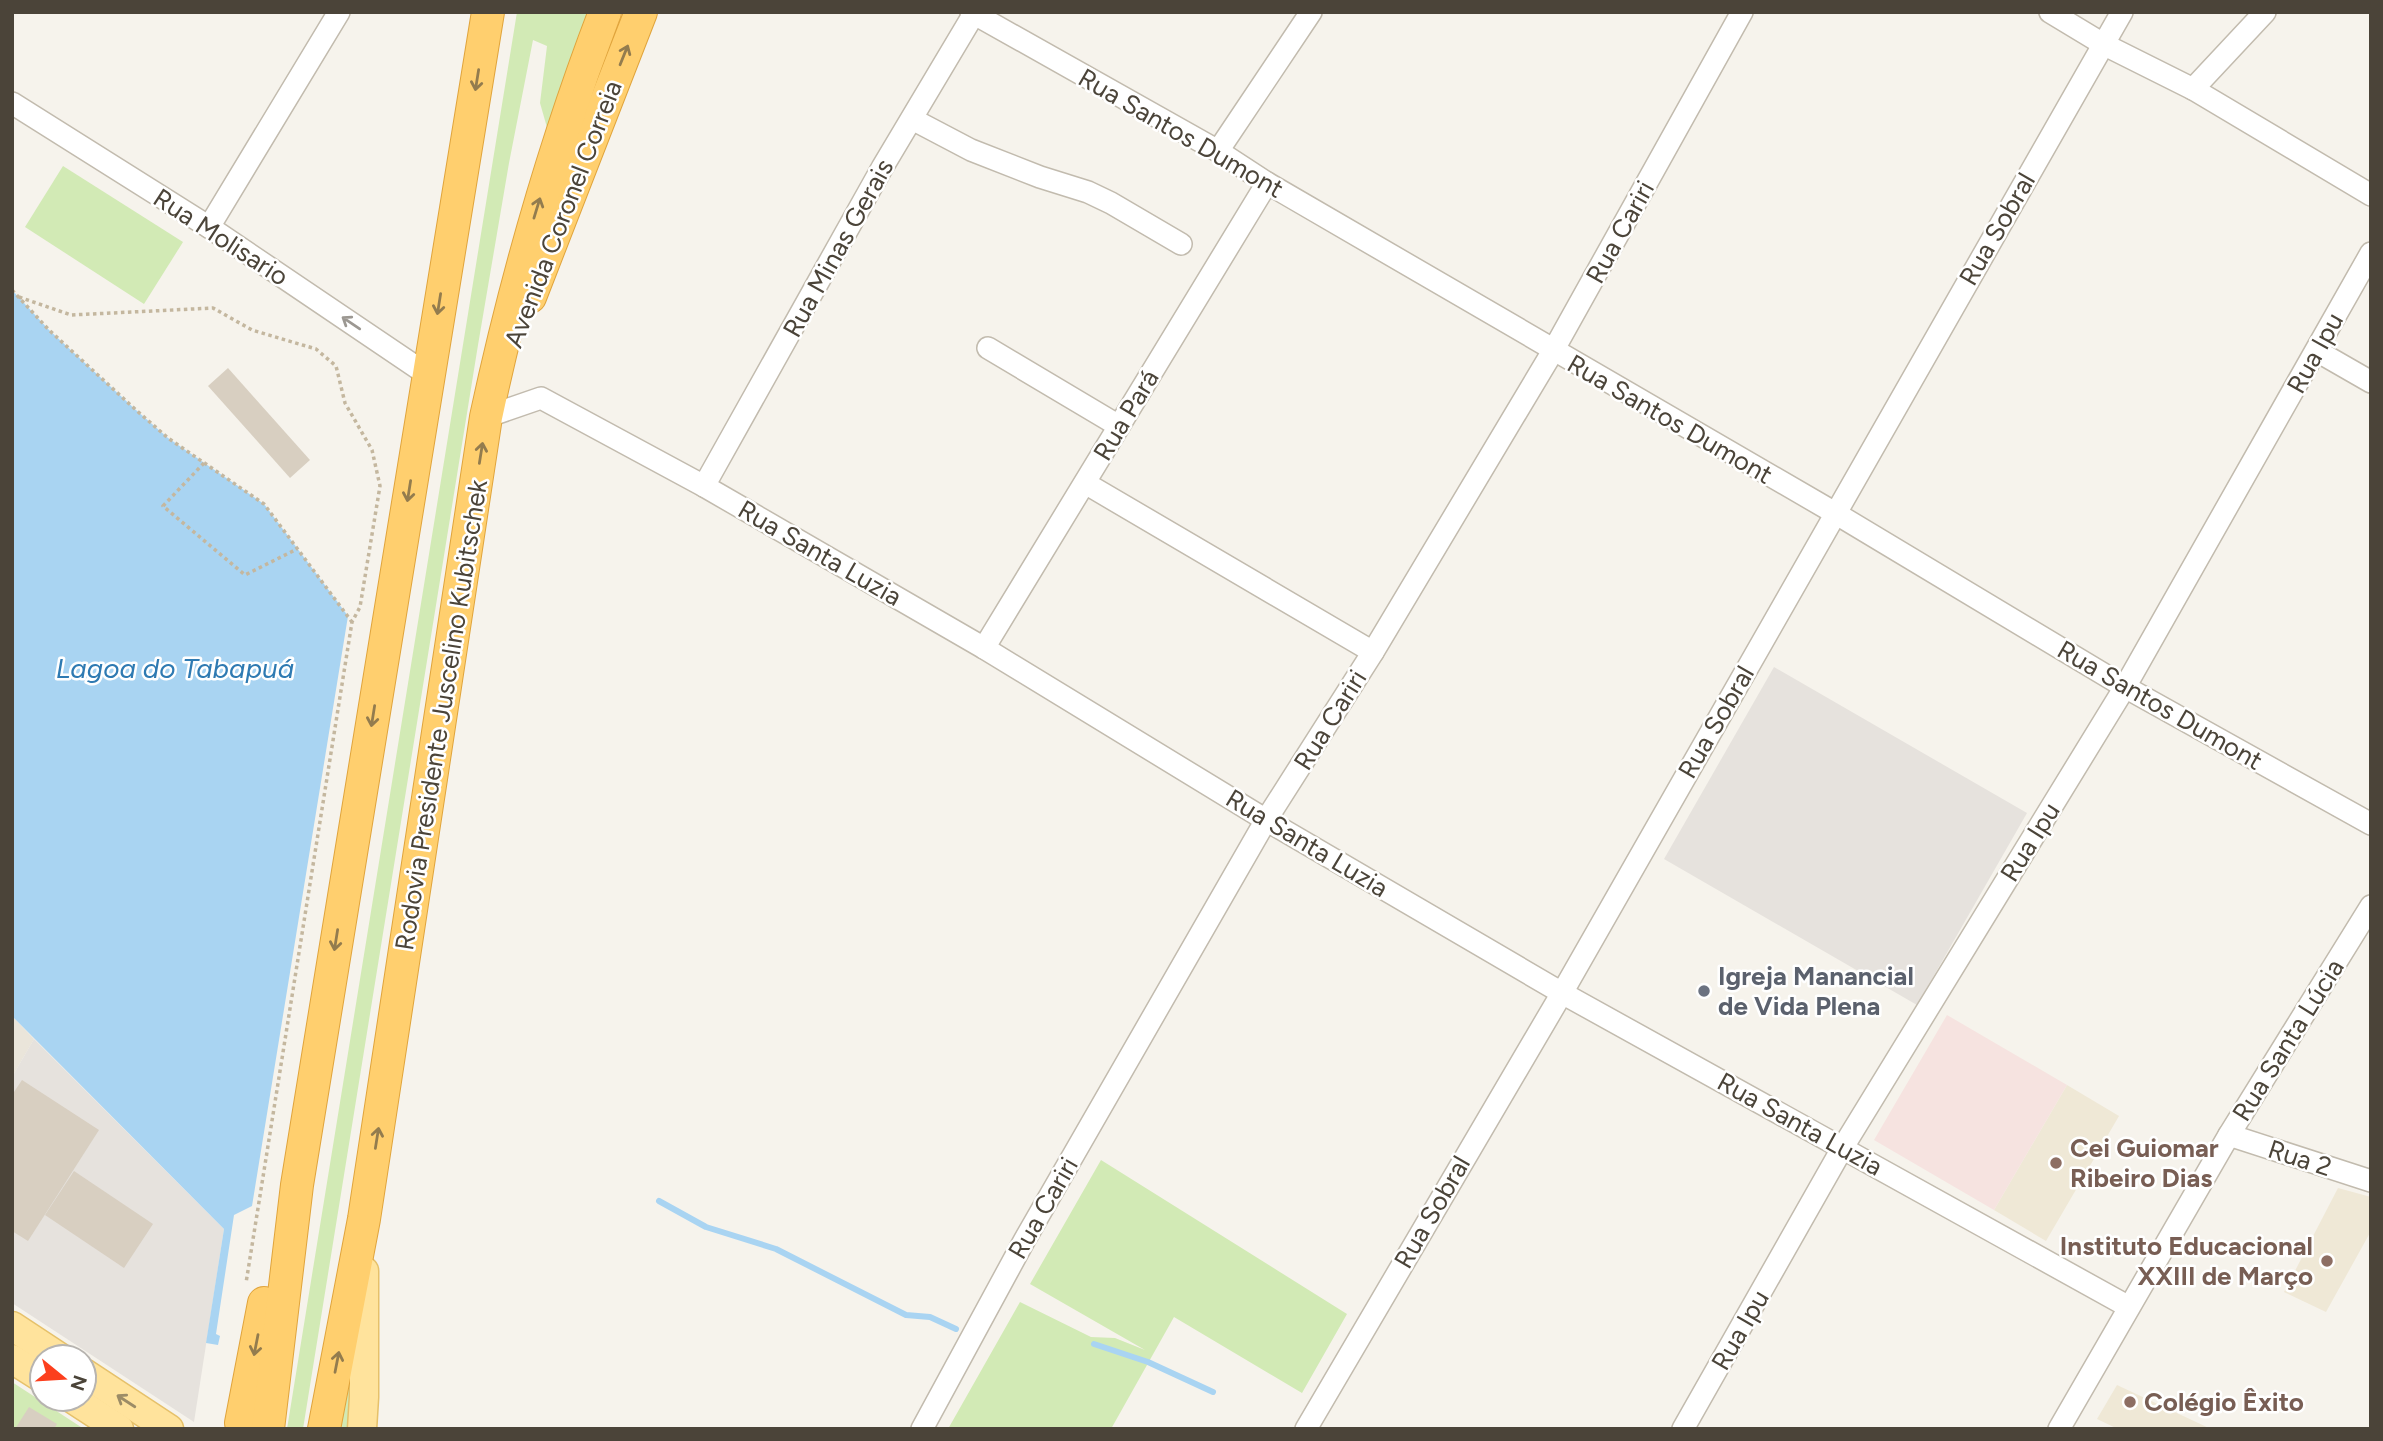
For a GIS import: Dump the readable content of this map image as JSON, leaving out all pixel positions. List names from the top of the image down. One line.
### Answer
{"streets":{"highway":["Avenida Coronel Correia","Rodovia Presidente Juscelino Kubitschek"],"street":["Rua Santos Dumont","Rua Sobral","Rua Cariri","Rua Molisario","Rua Minas Gerais","Rua Ipu","Rua Pará","Rua Santa Luzia","Rua Santa Lúcia","Rua 2"]},"crossings":[["Rua Santos Dumont","Rua Sobral"],["Rua Santos Dumont","Rua Cariri"],["Rua Santos Dumont","Rua Minas Gerais"],["Rua Santos Dumont","Rua Ipu"],["Rua Santos Dumont","Rua Pará"],["Avenida Coronel Correia","Rua Santa Luzia"],["Avenida Coronel Correia","Rodovia Presidente Juscelino Kubitschek"],["Rua Sobral","Rua Santa Luzia"],["Rua Cariri","Rua Santa Luzia"],["Rua Minas Gerais","Rua Santa Luzia"],["Rua Ipu","Rua Santa Luzia"],["Rua Pará","Rua Santa Luzia"],["Rua Santa Luzia","Rodovia Presidente Juscelino Kubitschek"],["Rua Santa Luzia","Rua Santa Lúcia"],["Rua Santa Lúcia","Rua 2"]],"one_way":["Rua Molisario"],"water":["Lagoa do Tabapuá"],"places":["Igreja Manancial de Vida Plena","Cei Guiomar Ribeiro Dias","Instituto Educacional XXIII de Março","Colégio Êxito"],"north":"right"}
